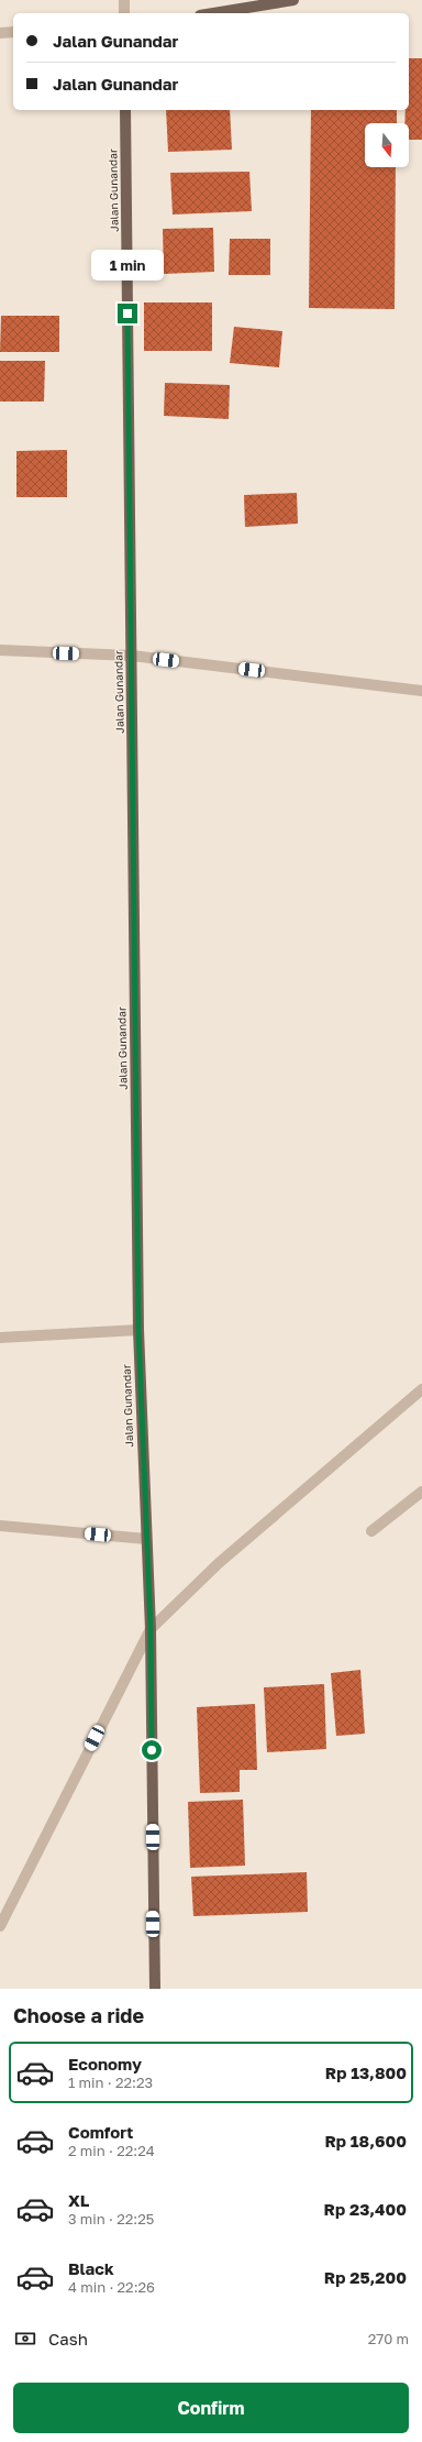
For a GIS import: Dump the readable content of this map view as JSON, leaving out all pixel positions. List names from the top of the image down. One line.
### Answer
{"streets":{"main road":["Jalan Gunandar"]},"north":"bottom","page":{"banner":["Jalan Gunandar","Jalan Gunandar"],"bubble":"1 min","heading":"Choose a ride","list":[{"name":"Economy","note":"1 min · 22:23","value":"Rp 13,800"},{"name":"Comfort","note":"2 min · 22:24","value":"Rp 18,600"},{"name":"XL","note":"3 min · 22:25","value":"Rp 23,400"},{"name":"Black","note":"4 min · 22:26","value":"Rp 25,200"}],"pay":["Cash","270 m"],"buttons":"Confirm"}}
